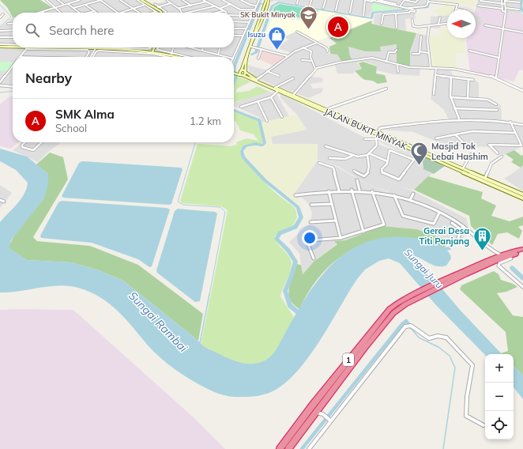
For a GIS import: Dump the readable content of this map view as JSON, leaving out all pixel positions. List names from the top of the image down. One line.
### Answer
{"streets":{"highway":["1"],"main road":["JALAN BUKIT MINYAK"]},"water":["Sungai Juru","Sungai Rambai"],"places":{"school or university":["SK Bukit Minyak"],"shop":["Isuzu"],"mosque":["Masjid Tok Lebai Hashim"],"building":["Gerai Desa Titi Panjang"]},"north":"left","page":{"search":"Search here","pins":"A","heading":"Nearby","list":[{"mark":"A","name":"SMK Alma","note":"School","value":"1.2 km"}],"map_buttons":["+","−"]}}
